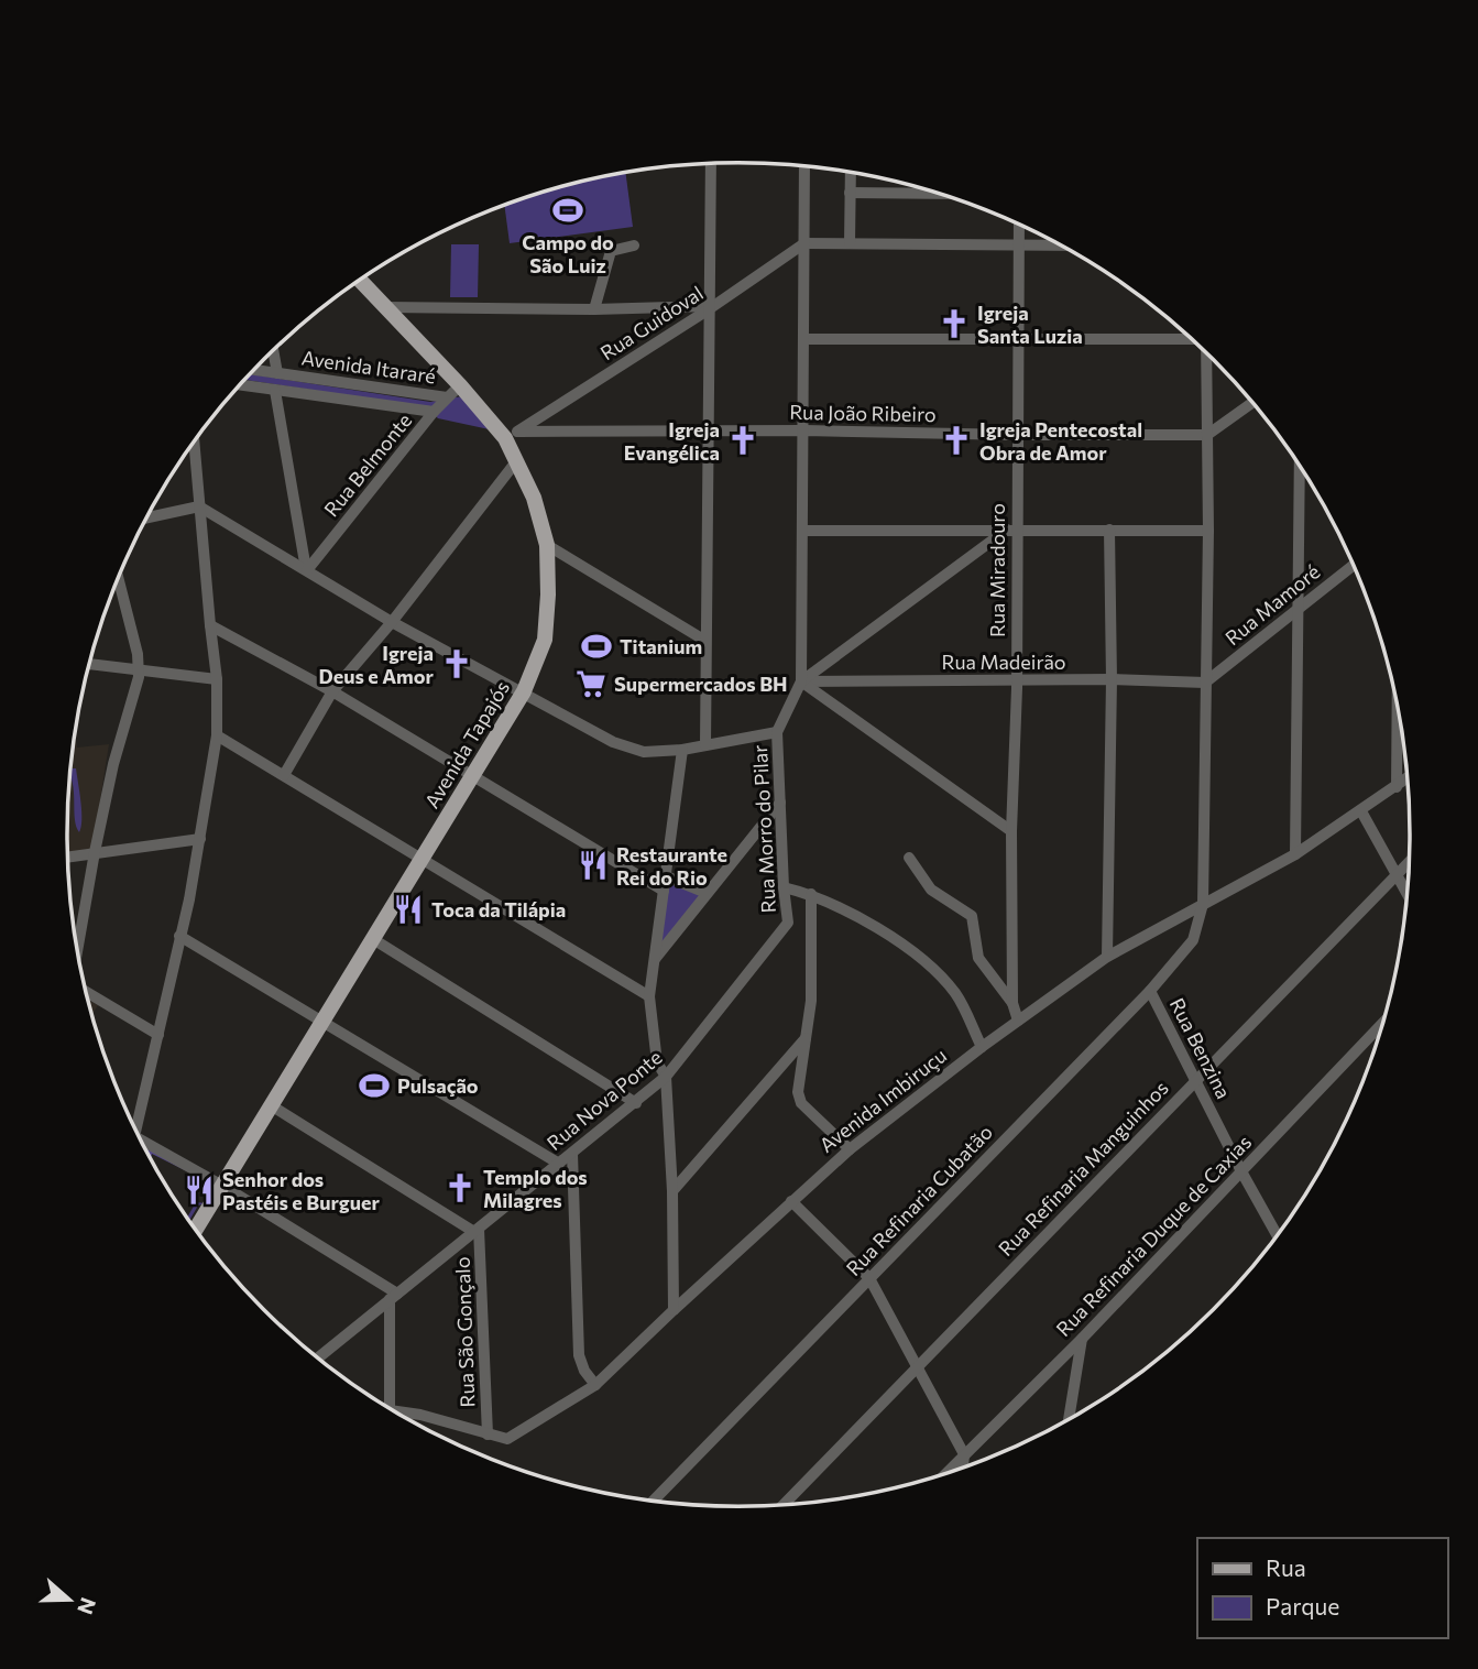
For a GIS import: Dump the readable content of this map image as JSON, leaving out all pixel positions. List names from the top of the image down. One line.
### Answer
{"streets":{"main road":["Avenida Tapajós"],"street":["Rua Guidoval","Avenida Itararé","Rua João Ribeiro","Rua Belmonte","Rua Miradouro","Rua Mamoré","Rua Madeirão","Rua Morro do Pilar","Rua Benzina","Rua Nova Ponte","Avenida Imbiruçu","Rua Refinaria Manguinhos","Rua Refinaria Cubatão","Rua Refinaria Duque de Caxias","Rua São Gonçalo"]},"crossings":[["Rua Guidoval","Rua João Ribeiro"],["Rua Guidoval","Avenida Tapajós"],["Avenida Itararé","Rua Belmonte"],["Rua João Ribeiro","Rua Miradouro"],["Rua João Ribeiro","Avenida Tapajós"],["Rua João Ribeiro","Rua Refinaria Cubatão"],["Rua Belmonte","Avenida Tapajós"],["Rua Miradouro","Rua Madeirão"],["Rua Miradouro","Avenida Imbiruçu"],["Rua Mamoré","Rua Madeirão"],["Rua Mamoré","Rua Refinaria Cubatão"],["Rua Madeirão","Rua Refinaria Cubatão"],["Rua Morro do Pilar","Rua Nova Ponte"],["Rua Benzina","Rua Refinaria Manguinhos"],["Rua Benzina","Rua Refinaria Cubatão"],["Rua Benzina","Rua Refinaria Duque de Caxias"],["Rua Nova Ponte","Avenida Imbiruçu"],["Rua Nova Ponte","Rua São Gonçalo"],["Avenida Imbiruçu","Rua Refinaria Cubatão"],["Avenida Imbiruçu","Rua São Gonçalo"]],"places":{"sports":["Campo do São Luiz","Titanium","Pulsação"],"church":["Igreja Santa Luzia","Igreja Evangélica","Igreja Pentecostal Obra de Amor","Igreja Deus e Amor","Templo dos Milagres"],"supermarket":["Supermercados BH"],"restaurant":["Restaurante Rei do Rio","Toca da Tilápia","Senhor dos Pastéis e Burguer"]},"legend":["Rua","Parque"],"north":"right"}
